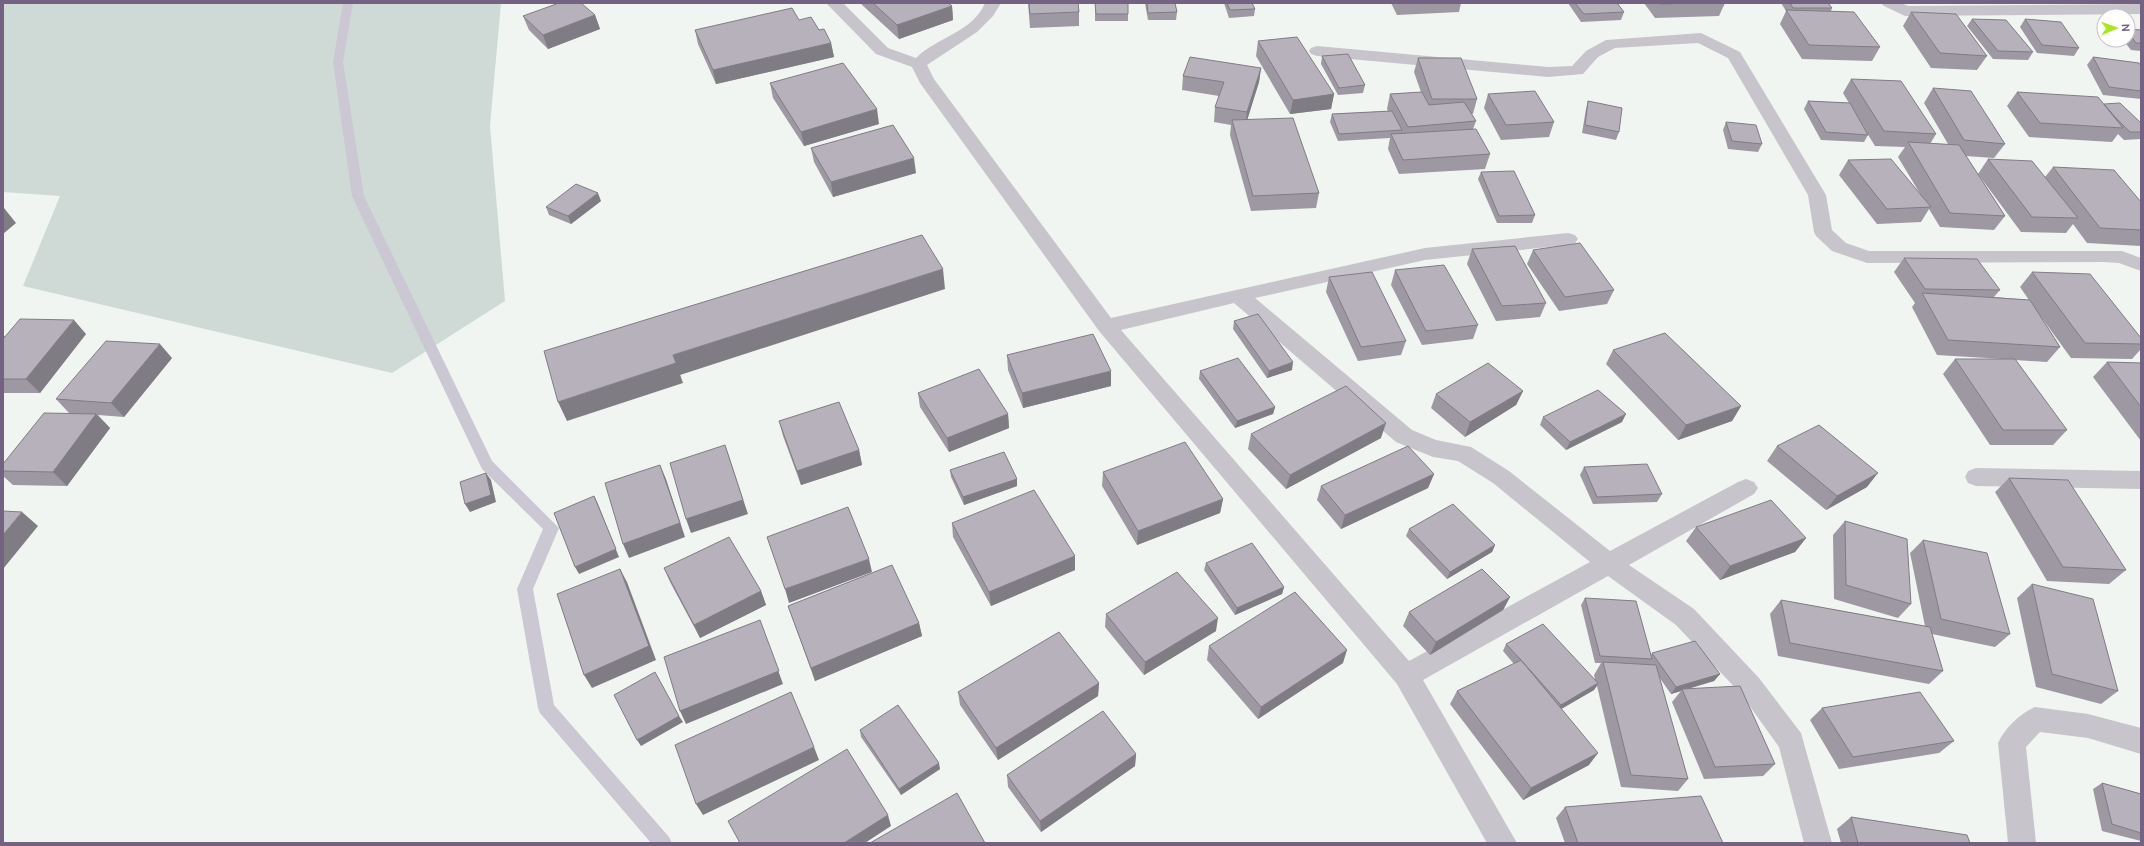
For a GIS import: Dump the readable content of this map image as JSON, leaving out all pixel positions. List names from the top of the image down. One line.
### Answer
{"north":"right"}
